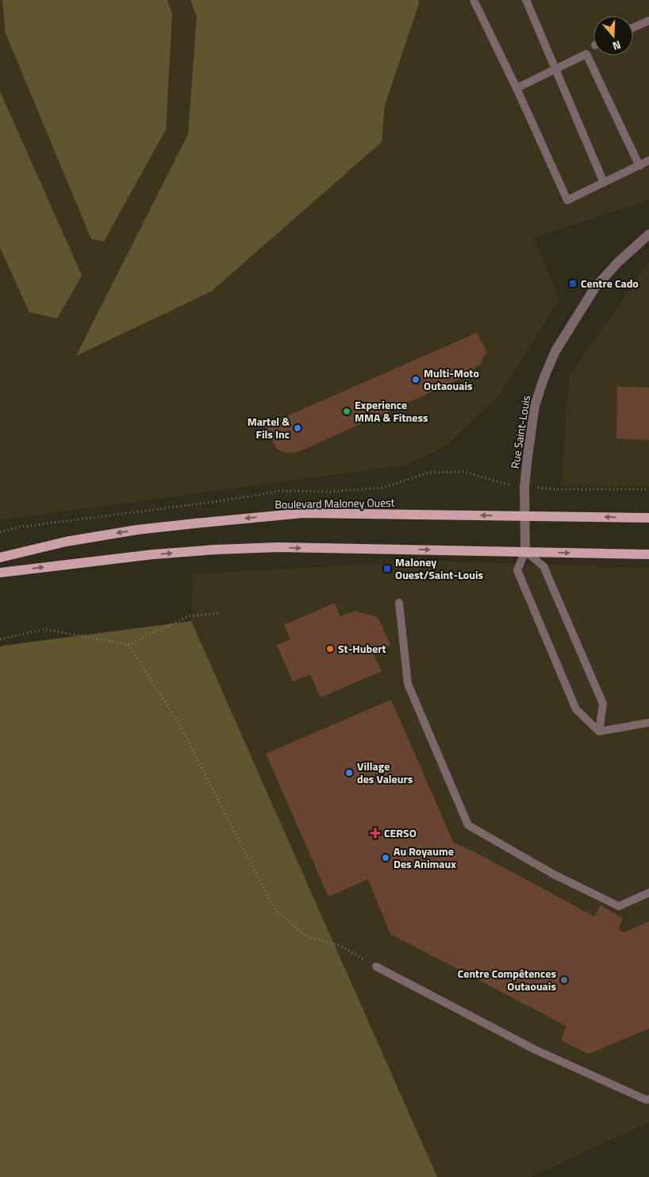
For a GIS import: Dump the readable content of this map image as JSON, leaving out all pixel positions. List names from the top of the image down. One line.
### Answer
{"streets":{"main road":["Boulevard Maloney Ouest"],"street":["Rue Saint-Louis"]},"crossings":[["Rue Saint-Louis","Boulevard Maloney Ouest"]],"places":{"transit":["Centre Cado","Maloney Ouest/Saint-Louis"],"other":["Multi-Moto Outaouais","Experience MMA & Fitness","Martel & Fils Inc","St-Hubert","Village des Valeurs","Au Royaume Des Animaux","Centre Compétences Outaouais"],"health":["CERSO"]},"north":"bottom"}
